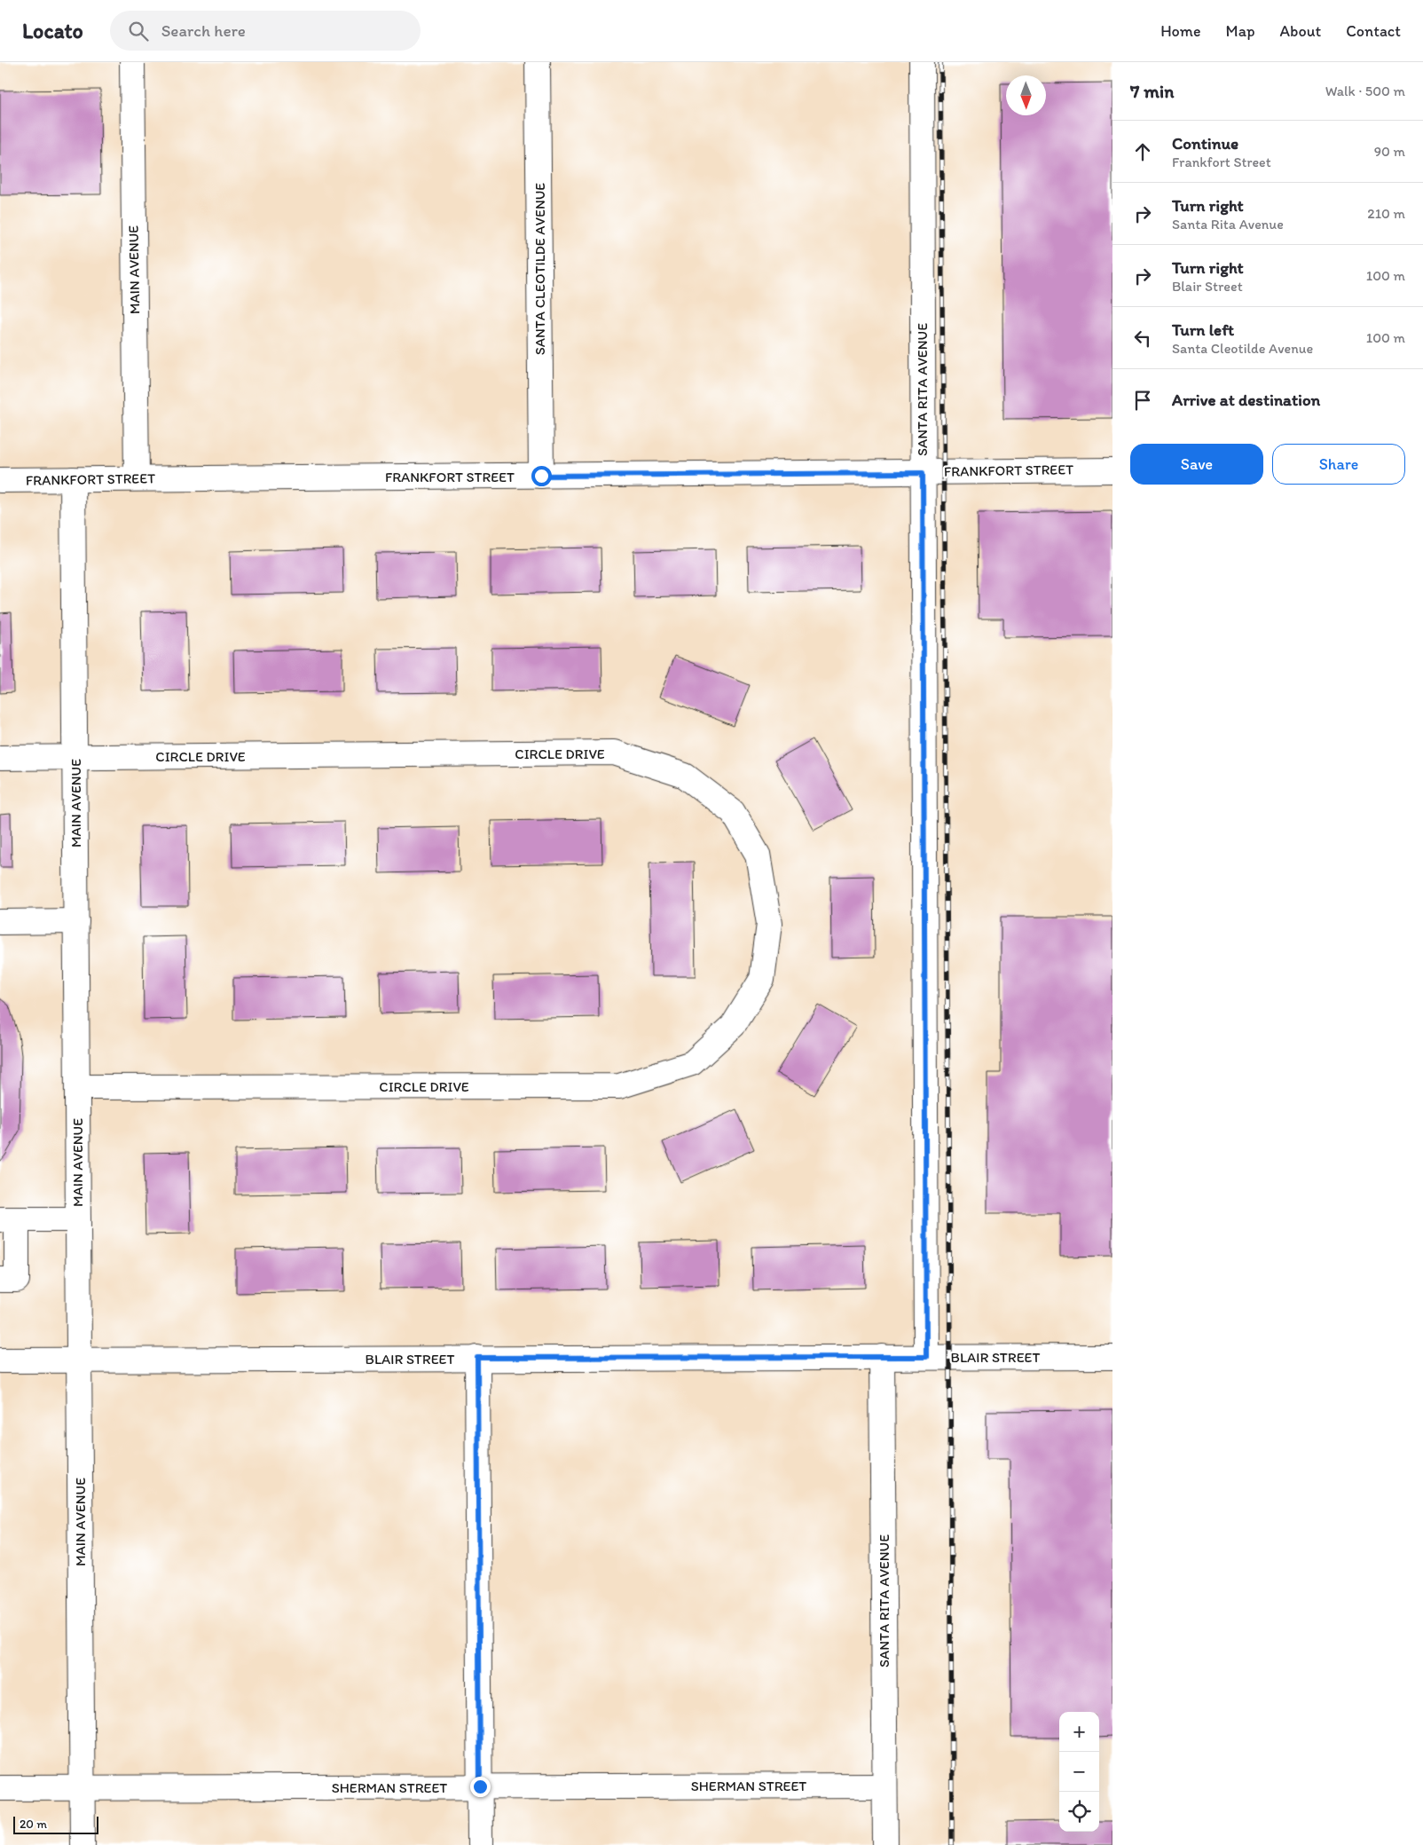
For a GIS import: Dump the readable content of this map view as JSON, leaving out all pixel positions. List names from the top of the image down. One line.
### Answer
{"streets":{"street":["SANTA CLEOTILDE AVENUE","MAIN AVENUE","SANTA RITA AVENUE","FRANKFORT STREET","CIRCLE DRIVE","BLAIR STREET","SHERMAN STREET"]},"crossings":[["SANTA CLEOTILDE AVENUE","FRANKFORT STREET"],["MAIN AVENUE","FRANKFORT STREET"],["MAIN AVENUE","CIRCLE DRIVE"],["MAIN AVENUE","BLAIR STREET"],["MAIN AVENUE","SHERMAN STREET"],["SANTA RITA AVENUE","FRANKFORT STREET"],["SANTA RITA AVENUE","BLAIR STREET"],["SANTA RITA AVENUE","SHERMAN STREET"]],"scale_bar":"20 m","north":"bottom","page":{"header":"Locato","search":"Search here","nav":["Home","Map","About","Contact"],"heading":["7 min","Walk · 500 m"],"list":[["Continue","Frankfort Street","90 m"],["Turn right","Santa Rita Avenue","210 m"],["Turn right","Blair Street","100 m"],["Turn left","Santa Cleotilde Avenue","100 m"],"Arrive at destination"],"buttons":["Save","Share"],"map_buttons":["+","−"],"scale":"20 m"}}
